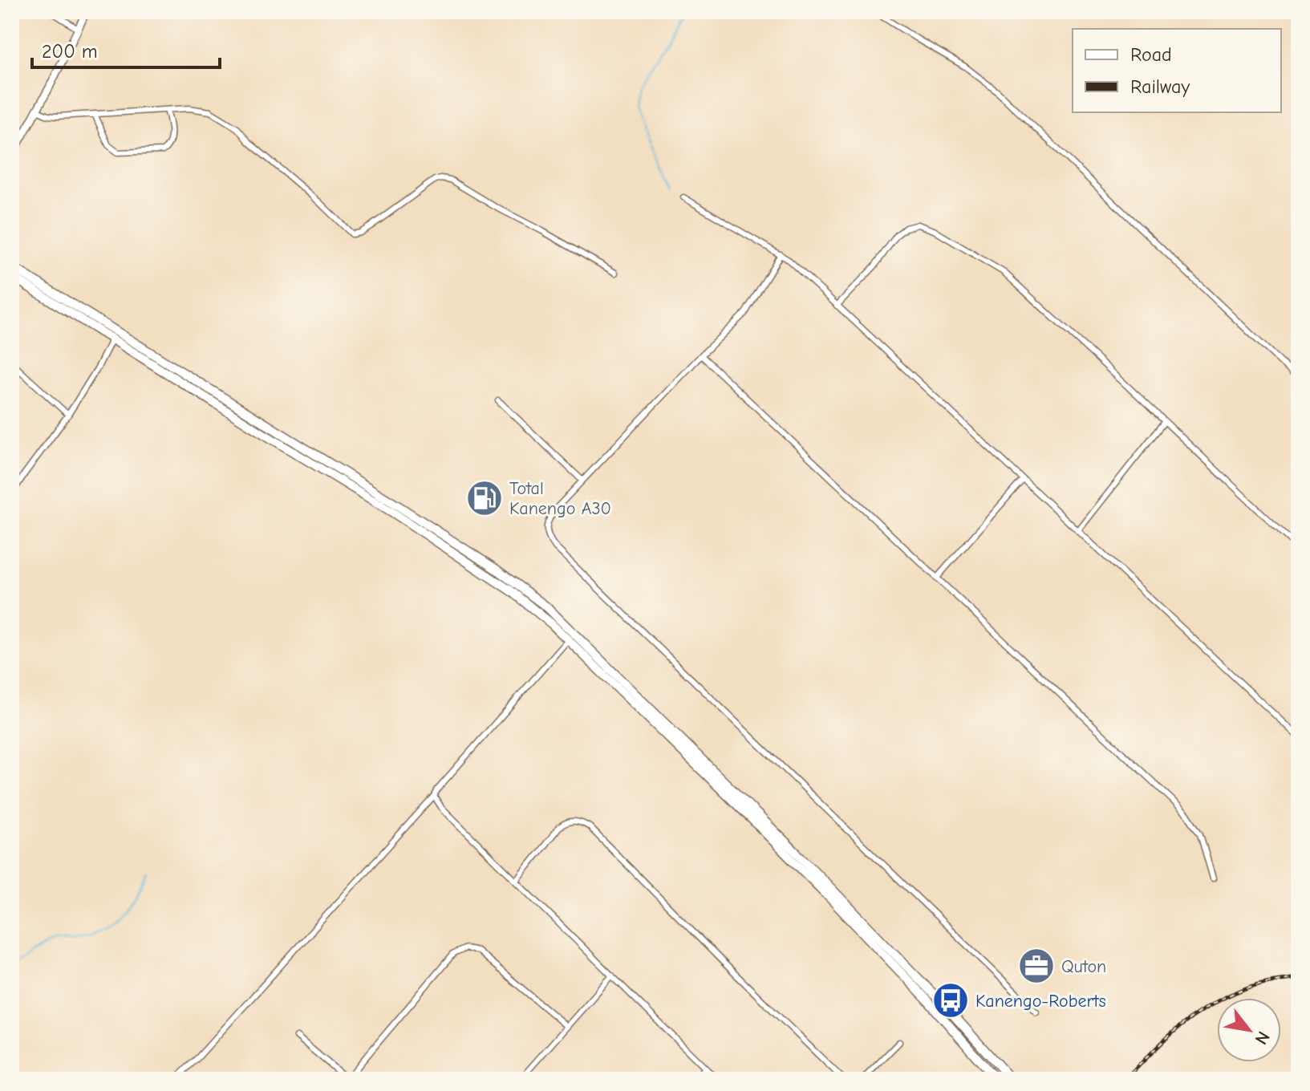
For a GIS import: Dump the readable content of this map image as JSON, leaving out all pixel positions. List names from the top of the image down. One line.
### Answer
{"places":{"fuel station":["Total Kanengo A30"],"office":["Quton"],"bus stop":["Kanengo-Roberts"]},"legend":["Road","Railway"],"scale_bar":"200 m","north":"bottom right"}
